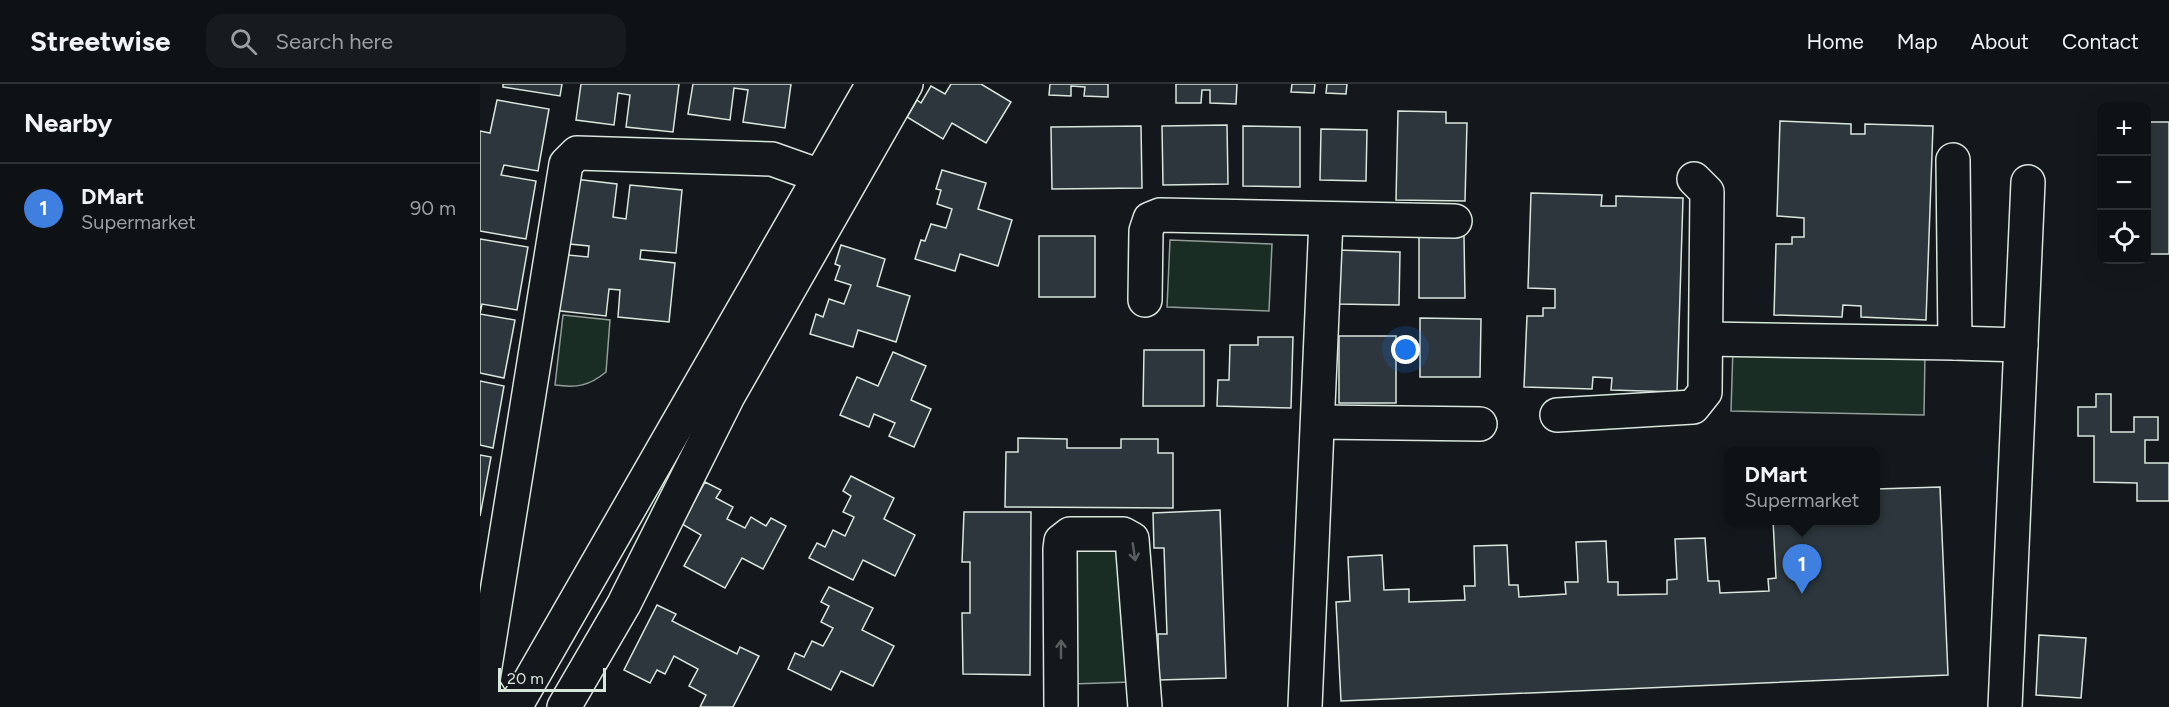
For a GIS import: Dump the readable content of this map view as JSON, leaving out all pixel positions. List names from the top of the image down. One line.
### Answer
{"scale_bar":"20 m","page":{"header":"Streetwise","search":"Search here","nav":["Home","Map","About","Contact"],"heading":"Nearby","map_buttons":["+","−"],"list":[{"mark":"1","name":"DMart","note":"Supermarket","value":"90 m"}],"popup":["DMart","Supermarket"],"pins":"1","scale":"20 m"}}
